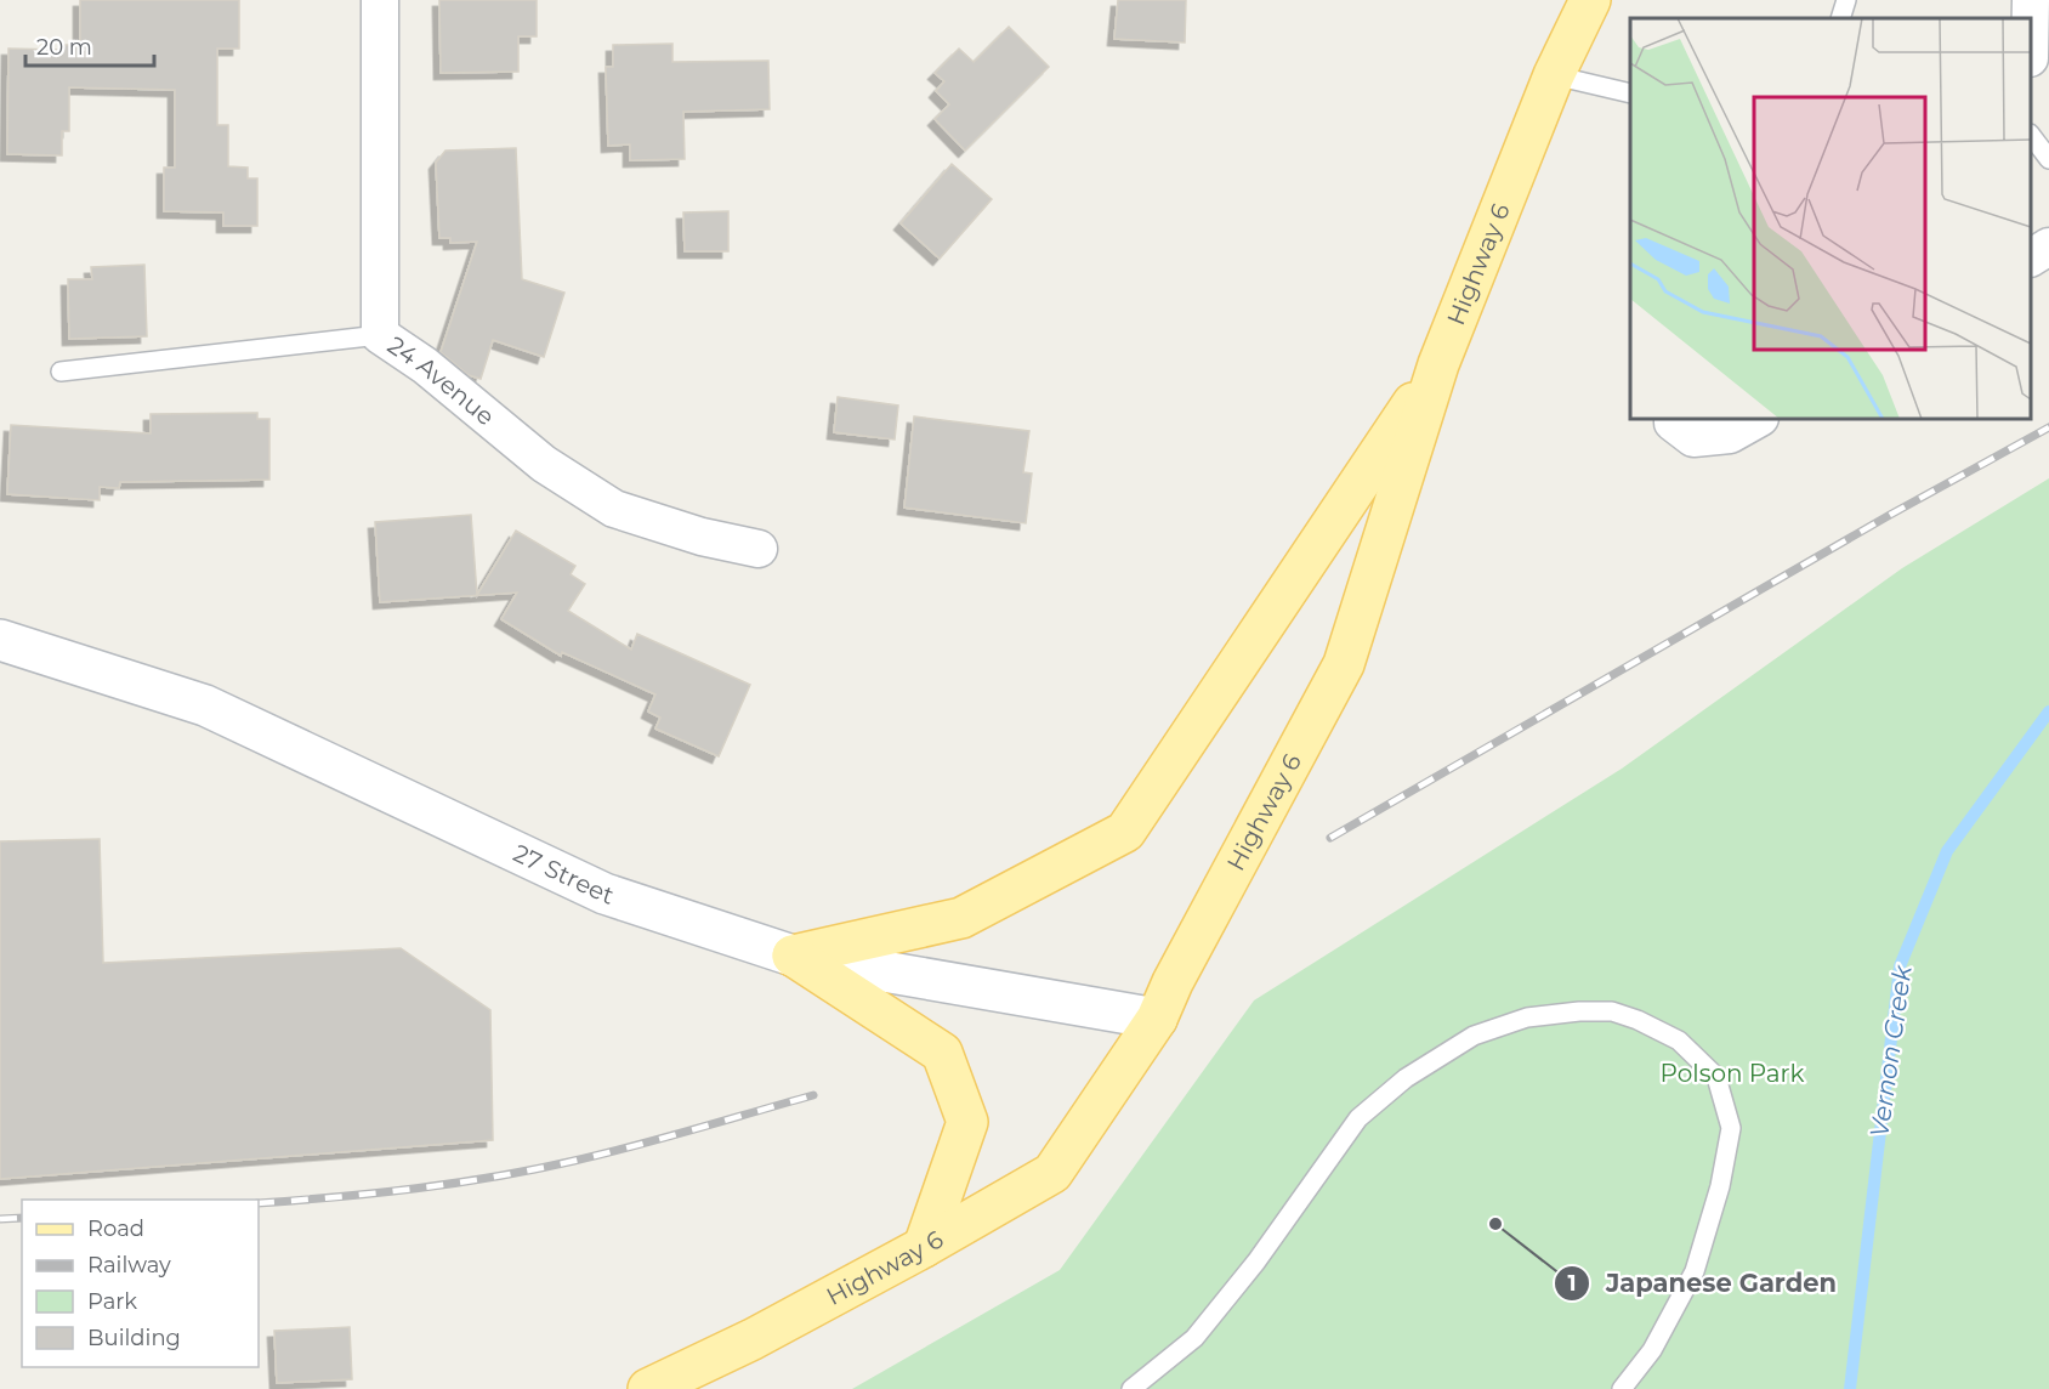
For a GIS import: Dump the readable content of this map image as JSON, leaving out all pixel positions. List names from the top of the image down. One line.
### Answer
{"streets":{"main road":["Highway 6","27 Street"],"street":["24 Avenue"]},"crossings":[["Highway 6","27 Street"]],"water":["Vernon Creek"],"parks":["Polson Park"],"places":["Japanese Garden"],"legend":["Road","Railway","Park","Building"],"scale_bar":"20 m"}
